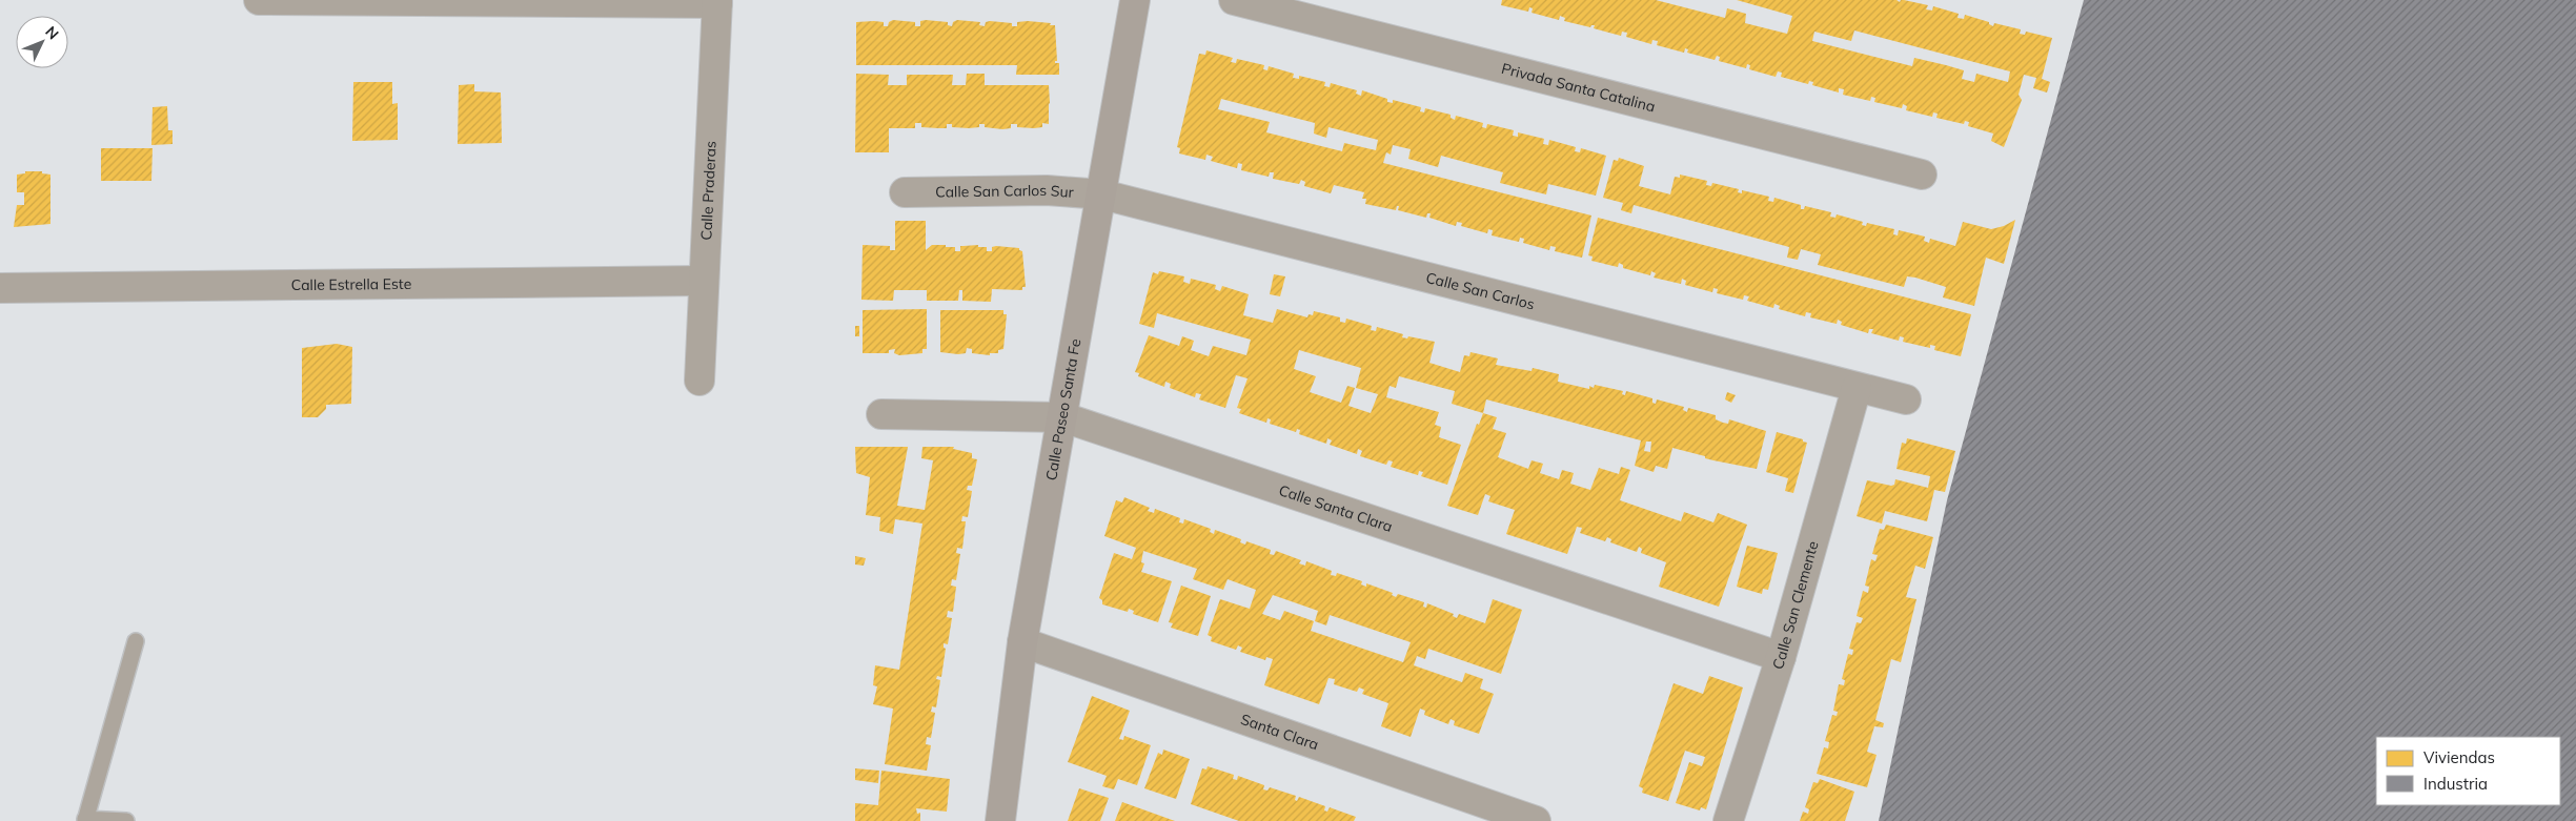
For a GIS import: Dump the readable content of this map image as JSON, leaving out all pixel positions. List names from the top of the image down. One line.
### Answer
{"streets":{"street":["Privada Santa Catalina","Calle Praderas","Calle San Carlos Sur","Calle Estrella Este","Calle San Carlos","Calle Paseo Santa Fe","Calle Santa Clara","Calle San Clemente","Santa Clara"]},"crossings":[["Calle Praderas","Calle Estrella Este"],["Calle San Carlos Sur","Calle San Carlos"],["Calle San Carlos Sur","Calle Paseo Santa Fe"],["Calle San Carlos","Calle Paseo Santa Fe"],["Calle San Carlos","Calle San Clemente"],["Calle Paseo Santa Fe","Calle Santa Clara"],["Calle Paseo Santa Fe","Santa Clara"],["Calle Santa Clara","Calle San Clemente"]],"legend":["Viviendas","Industria"],"north":"top right"}
